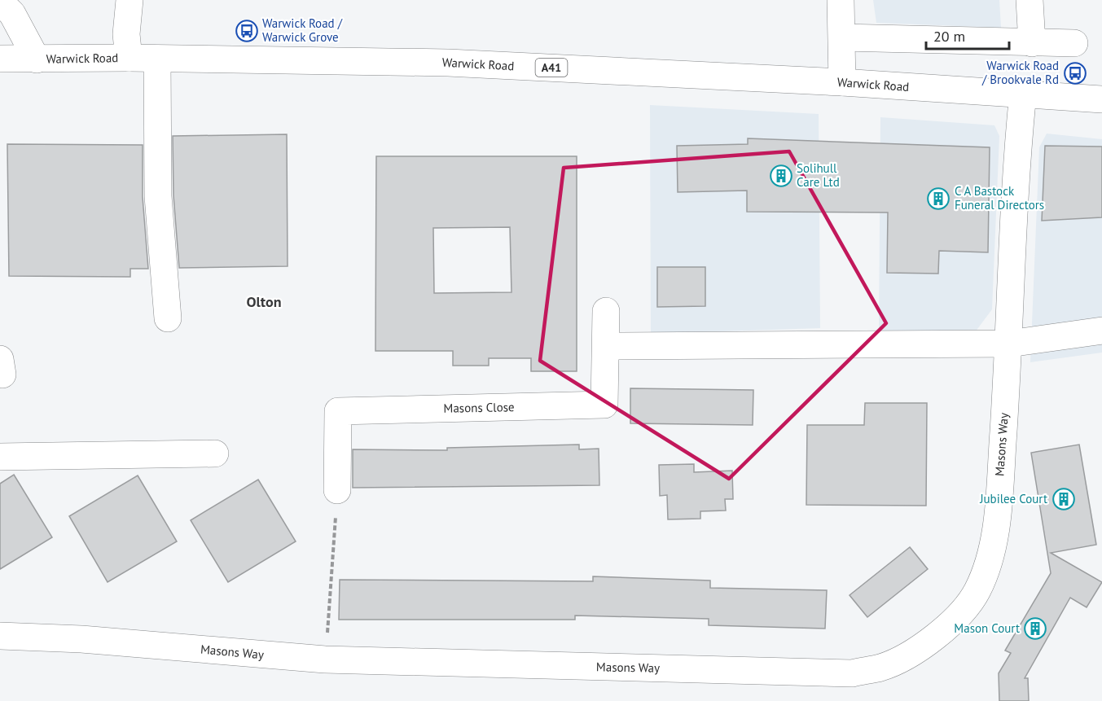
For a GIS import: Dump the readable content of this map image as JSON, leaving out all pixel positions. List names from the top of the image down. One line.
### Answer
{"streets":{"main road":["Warwick Road","A41","Masons Close","Masons Way"]},"crossings":[["Warwick Road","Masons Way"]],"districts":["Olton"],"places":{"bus stop":["Warwick Road / Warwick Grove","Warwick Road / Brookvale Rd"],"building":["Solihull Care Ltd","C A Bastock Funeral Directors","Jubilee Court","Mason Court"]},"scale_bar":"20 m"}
